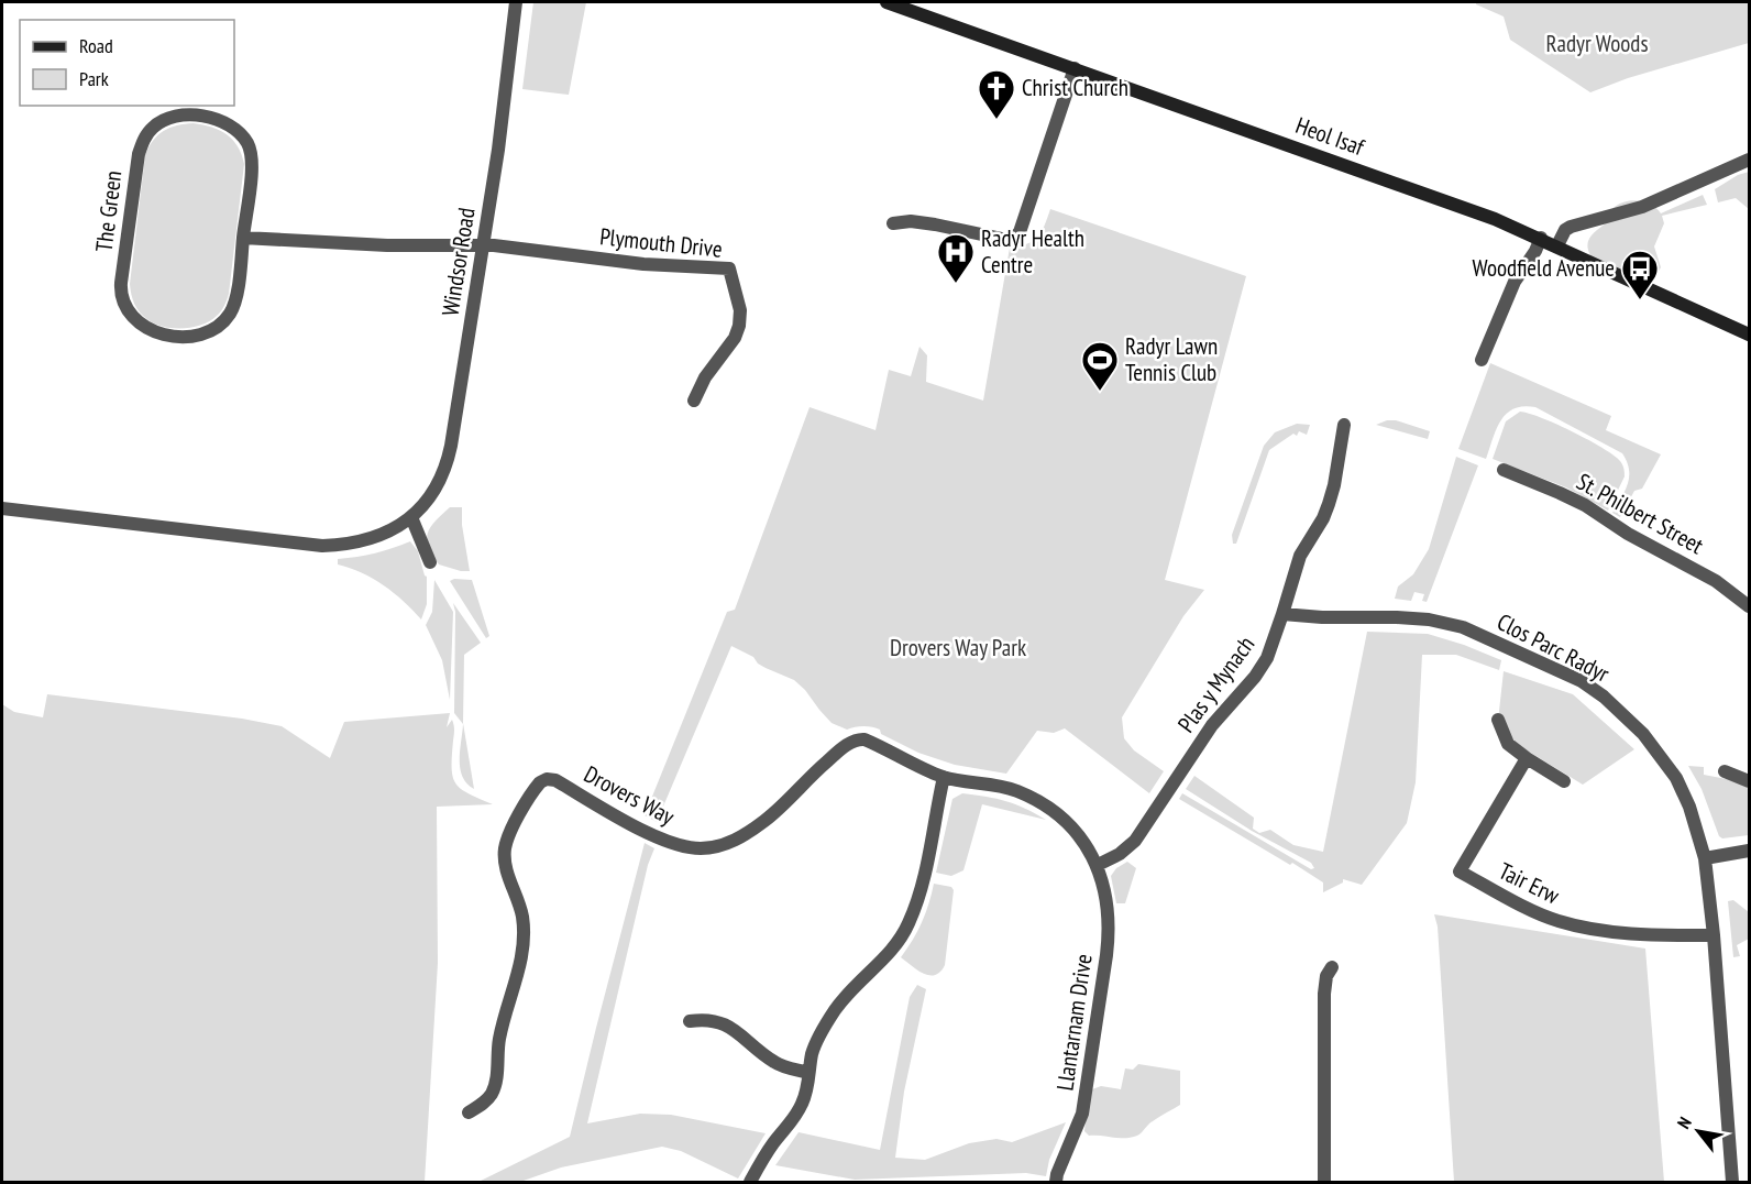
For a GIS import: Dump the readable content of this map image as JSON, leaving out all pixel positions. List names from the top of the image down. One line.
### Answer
{"streets":{"main road":["Heol Isaf"],"street":["The Green","Plymouth Drive","Windsor Road","St. Philbert Street","Clos Parc Radyr","Plas y Mynach","Drovers Way","Tair Erw","Llantarnam Drive"]},"crossings":[["Plymouth Drive","Windsor Road"],["Clos Parc Radyr","Plas y Mynach"],["Clos Parc Radyr","Tair Erw"],["Plas y Mynach","Drovers Way"],["Plas y Mynach","Llantarnam Drive"],["Drovers Way","Llantarnam Drive"]],"parks":["Radyr Woods","Drovers Way Park"],"places":{"church":["Christ Church"],"hospital":["Radyr Health Centre"],"bus stop":["Woodfield Avenue"],"sports":["Radyr Lawn Tennis Club"]},"legend":["Road","Park"],"north":"top left"}
